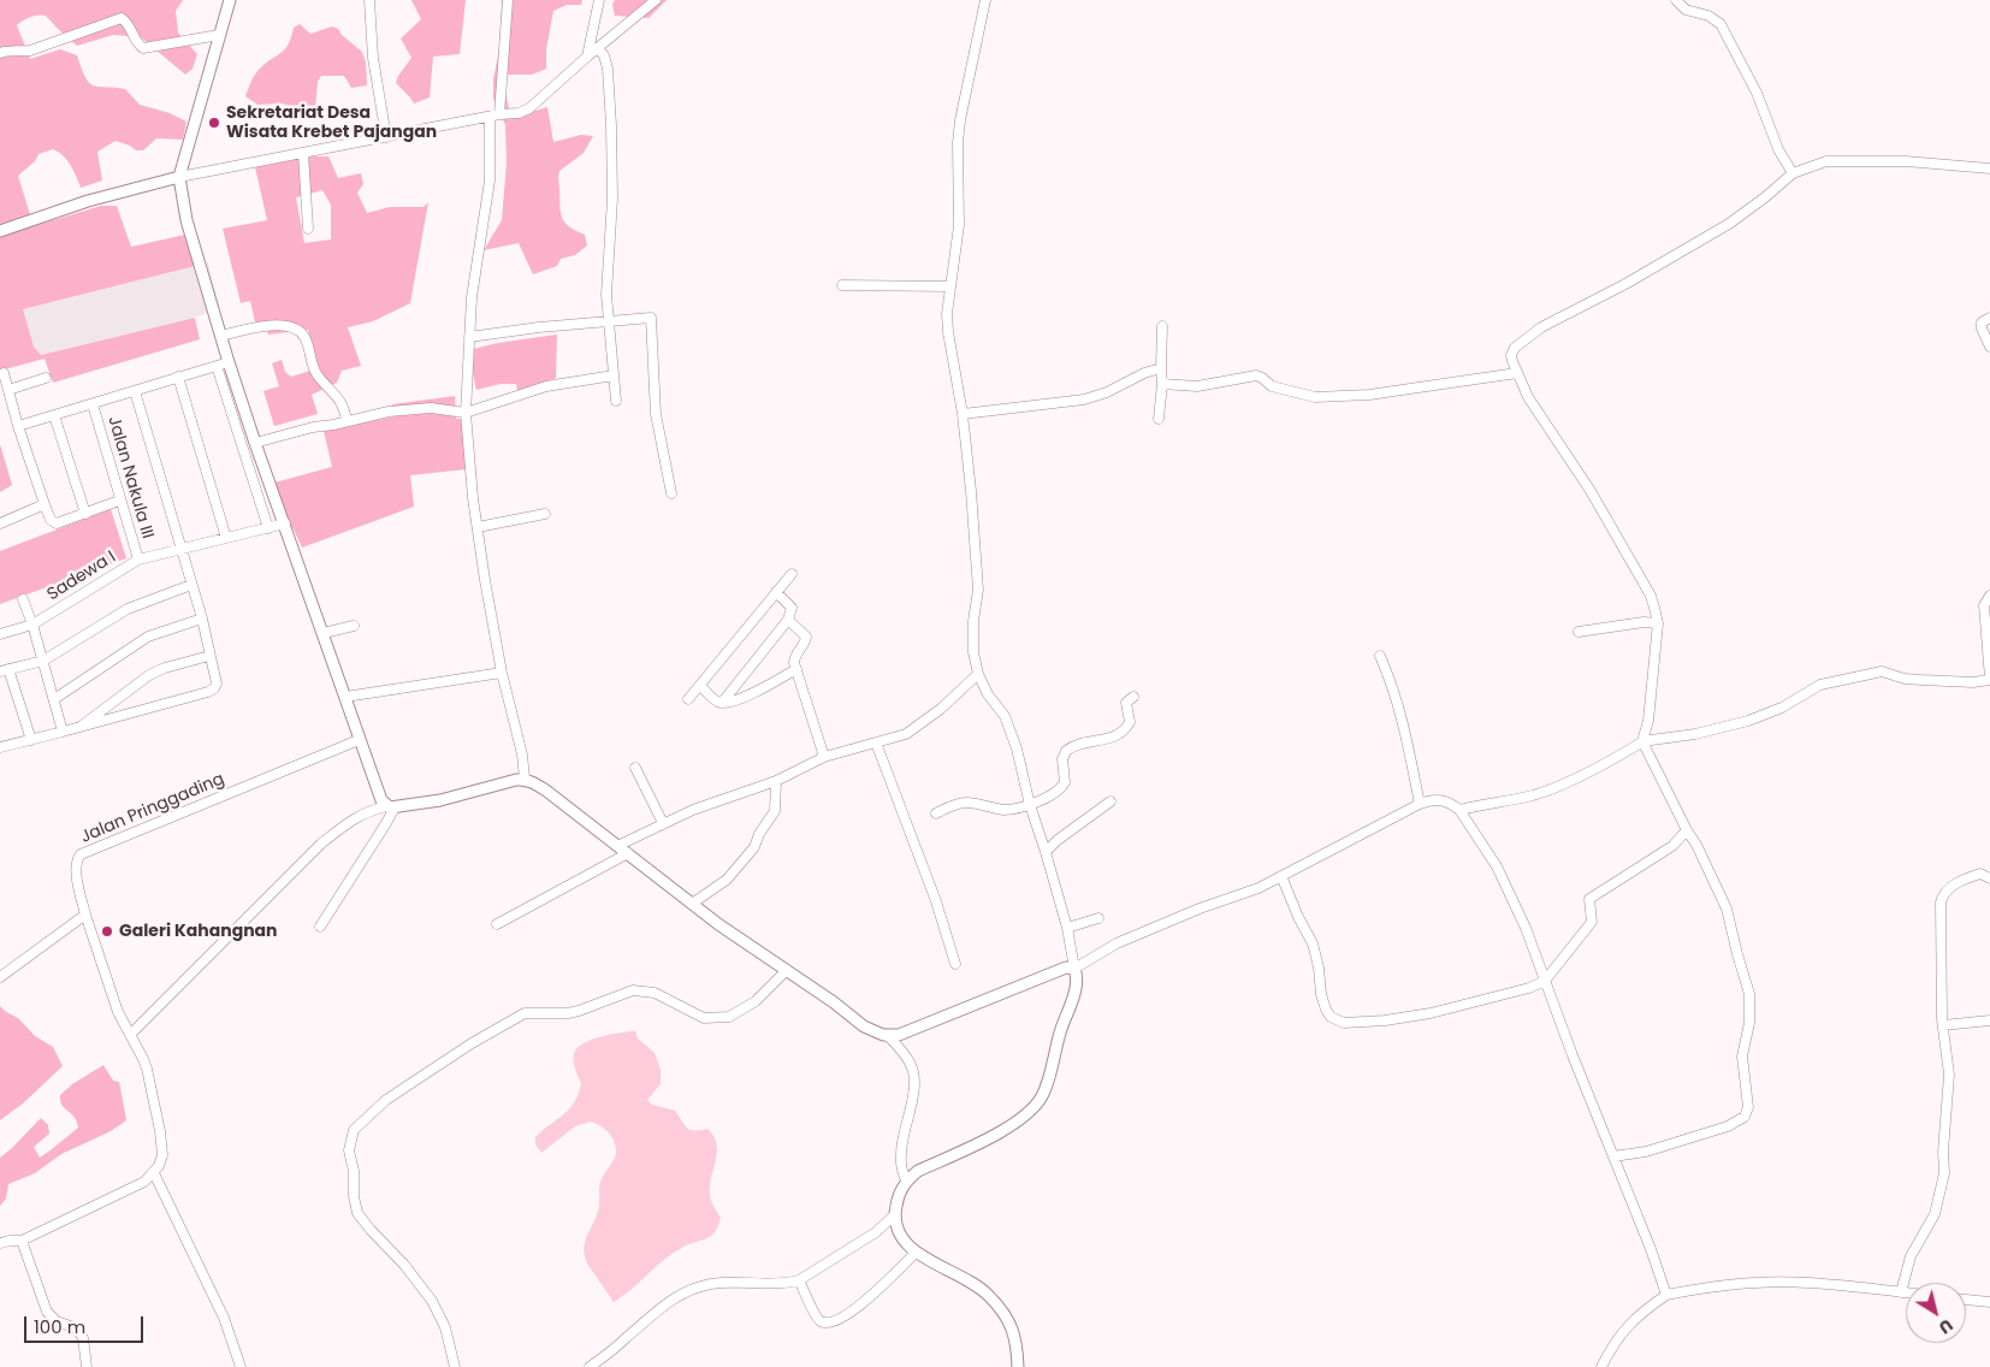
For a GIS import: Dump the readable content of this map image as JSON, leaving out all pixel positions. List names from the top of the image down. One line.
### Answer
{"streets":{"street":["Jalan Nakula III","Sadewa I","Jalan Pringgading"]},"crossings":[["Jalan Nakula III","Sadewa I"]],"places":["Sekretariat Desa Wisata Krebet Pajangan","Galeri Kahangnan"],"scale_bar":"100 m","north":"bottom right"}
